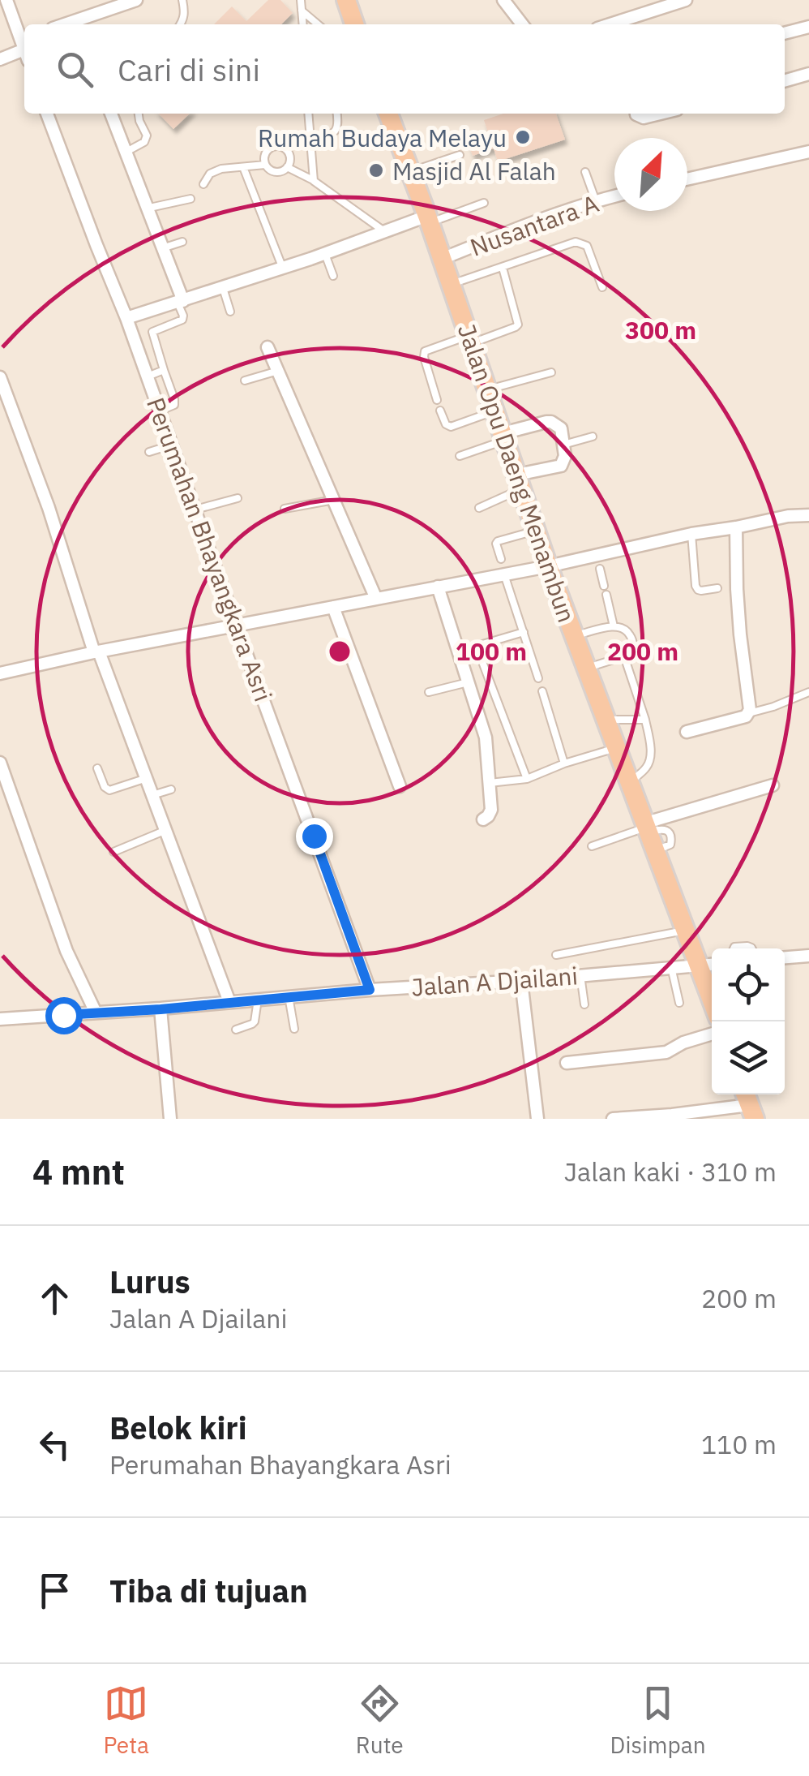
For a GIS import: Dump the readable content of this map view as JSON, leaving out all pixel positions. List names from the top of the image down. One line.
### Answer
{"streets":{"highway":["Jalan Opu Daeng Menambun"],"street":["Nusantara A","Perumahan Bhayangkara Asri","Jalan A Djailani"]},"crossings":[["Nusantara A","Jalan Opu Daeng Menambun"],["Jalan Opu Daeng Menambun","Jalan A Djailani"],["Perumahan Bhayangkara Asri","Jalan A Djailani"]],"places":["Rumah Budaya Melayu","Masjid Al Falah"],"north":"top right","page":{"search":"Cari di sini","heading":["4 mnt","Jalan kaki · 310 m"],"list":[["Lurus","Jalan A Djailani","200 m"],["Belok kiri","Perumahan Bhayangkara Asri","110 m"],"Tiba di tujuan"],"nav":["Peta","Rute","Disimpan"]},"rings":["300 m","100 m","200 m"]}
